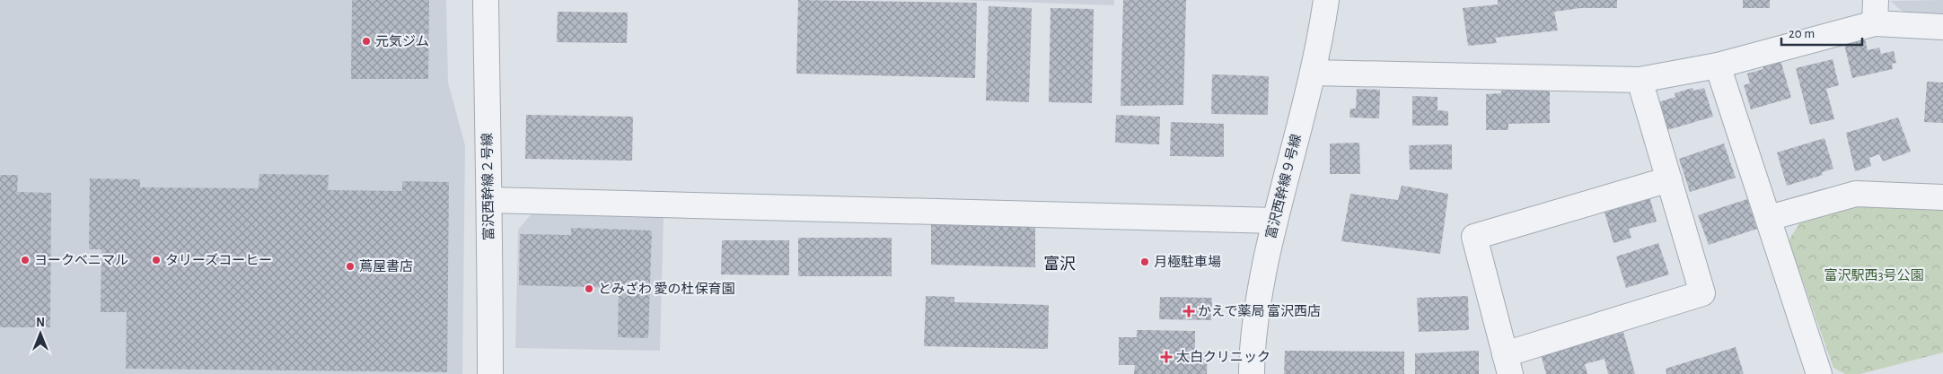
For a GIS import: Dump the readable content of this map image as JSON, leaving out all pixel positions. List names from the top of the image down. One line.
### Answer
{"streets":{"street":["富沢西幹線２号線","富沢西幹線９号線"]},"districts":["富沢"],"parks":["富沢駅西3号公園"],"places":{"other":["元気ジム","ヨークベニマル","タリーズコーヒー","月極駐車場","蔦屋書店","とみざわ 愛の杜保育園"],"health":["かえで薬局 富沢西店","太白クリニック"]},"scale_bar":"20 m","north":"top"}
